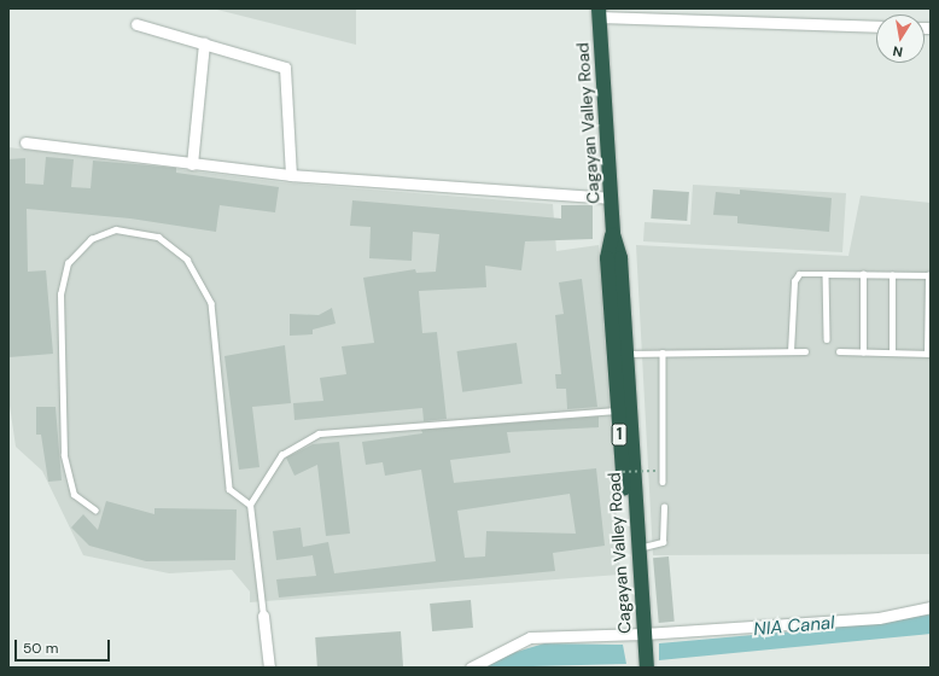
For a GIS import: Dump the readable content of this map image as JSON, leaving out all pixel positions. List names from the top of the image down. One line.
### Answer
{"streets":{"highway":["Cagayan Valley Road","1"]},"water":["NIA Canal"],"scale_bar":"50 m","north":"bottom"}
